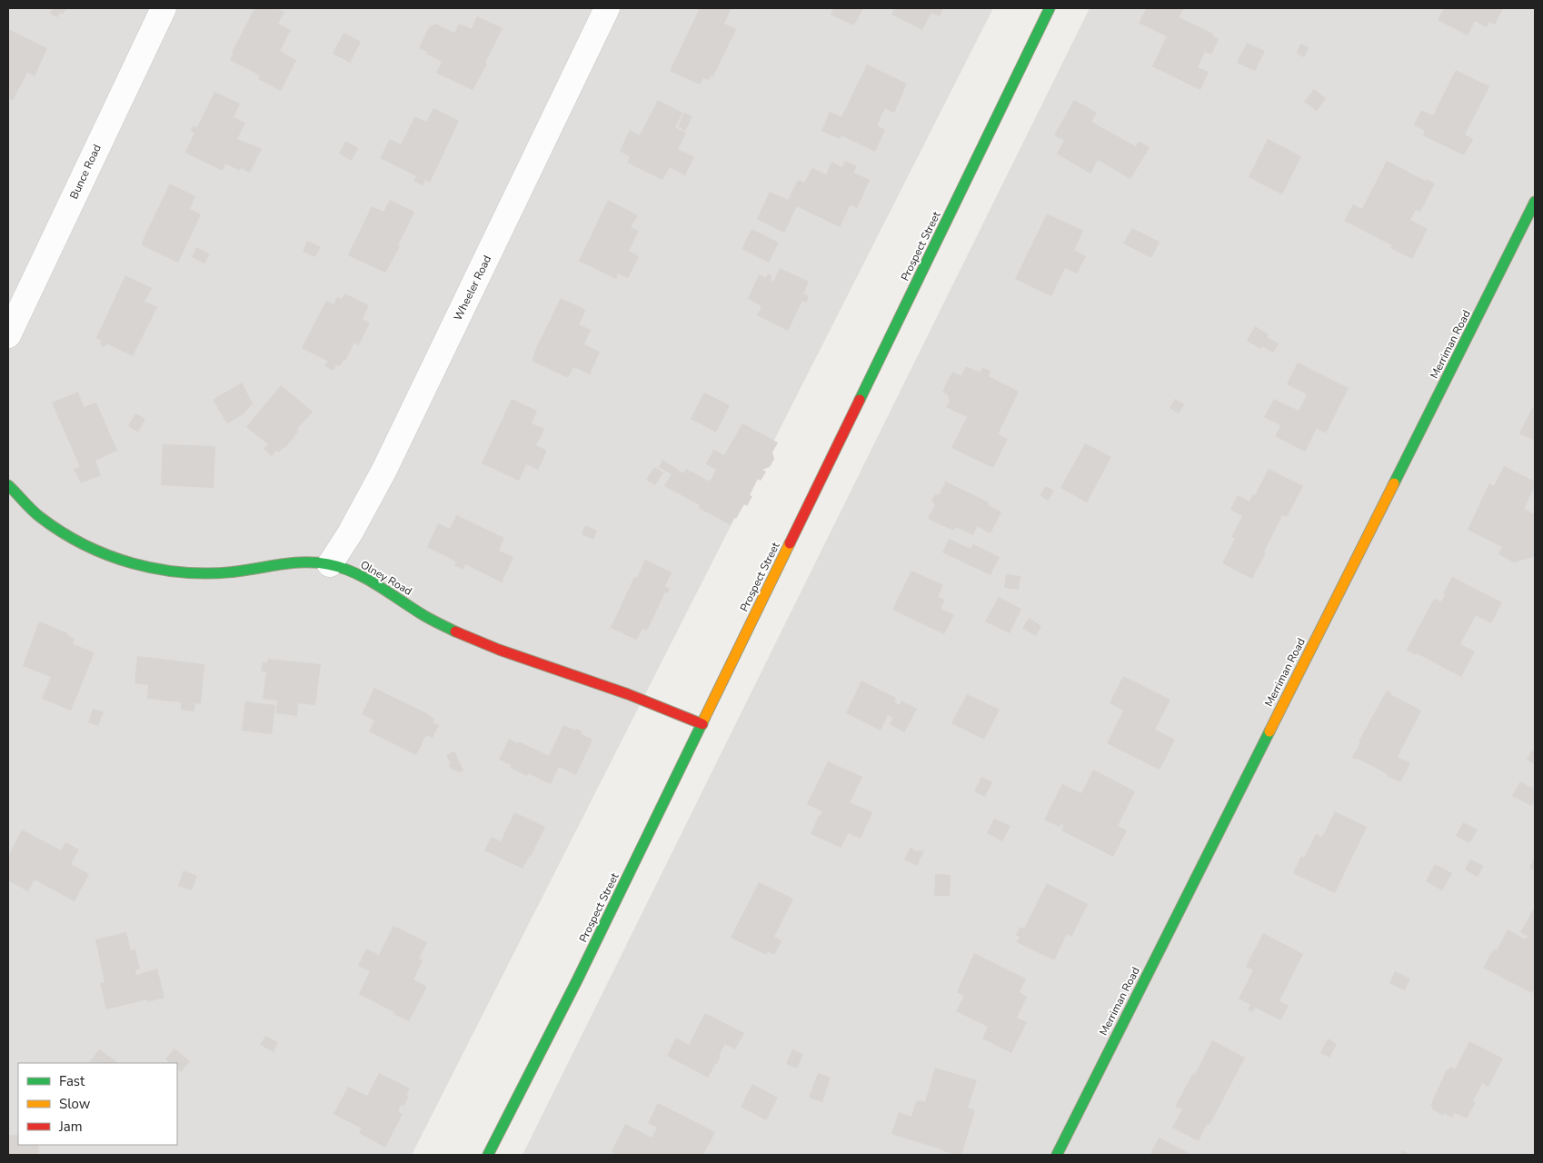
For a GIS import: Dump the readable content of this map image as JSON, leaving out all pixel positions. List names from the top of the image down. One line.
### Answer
{"streets":{"street":["Bunce Road","Prospect Street","Wheeler Road","Merriman Road","Olney Road"]},"crossings":[["Prospect Street","Olney Road"],["Wheeler Road","Olney Road"]],"legend":["Fast","Slow","Jam"]}
